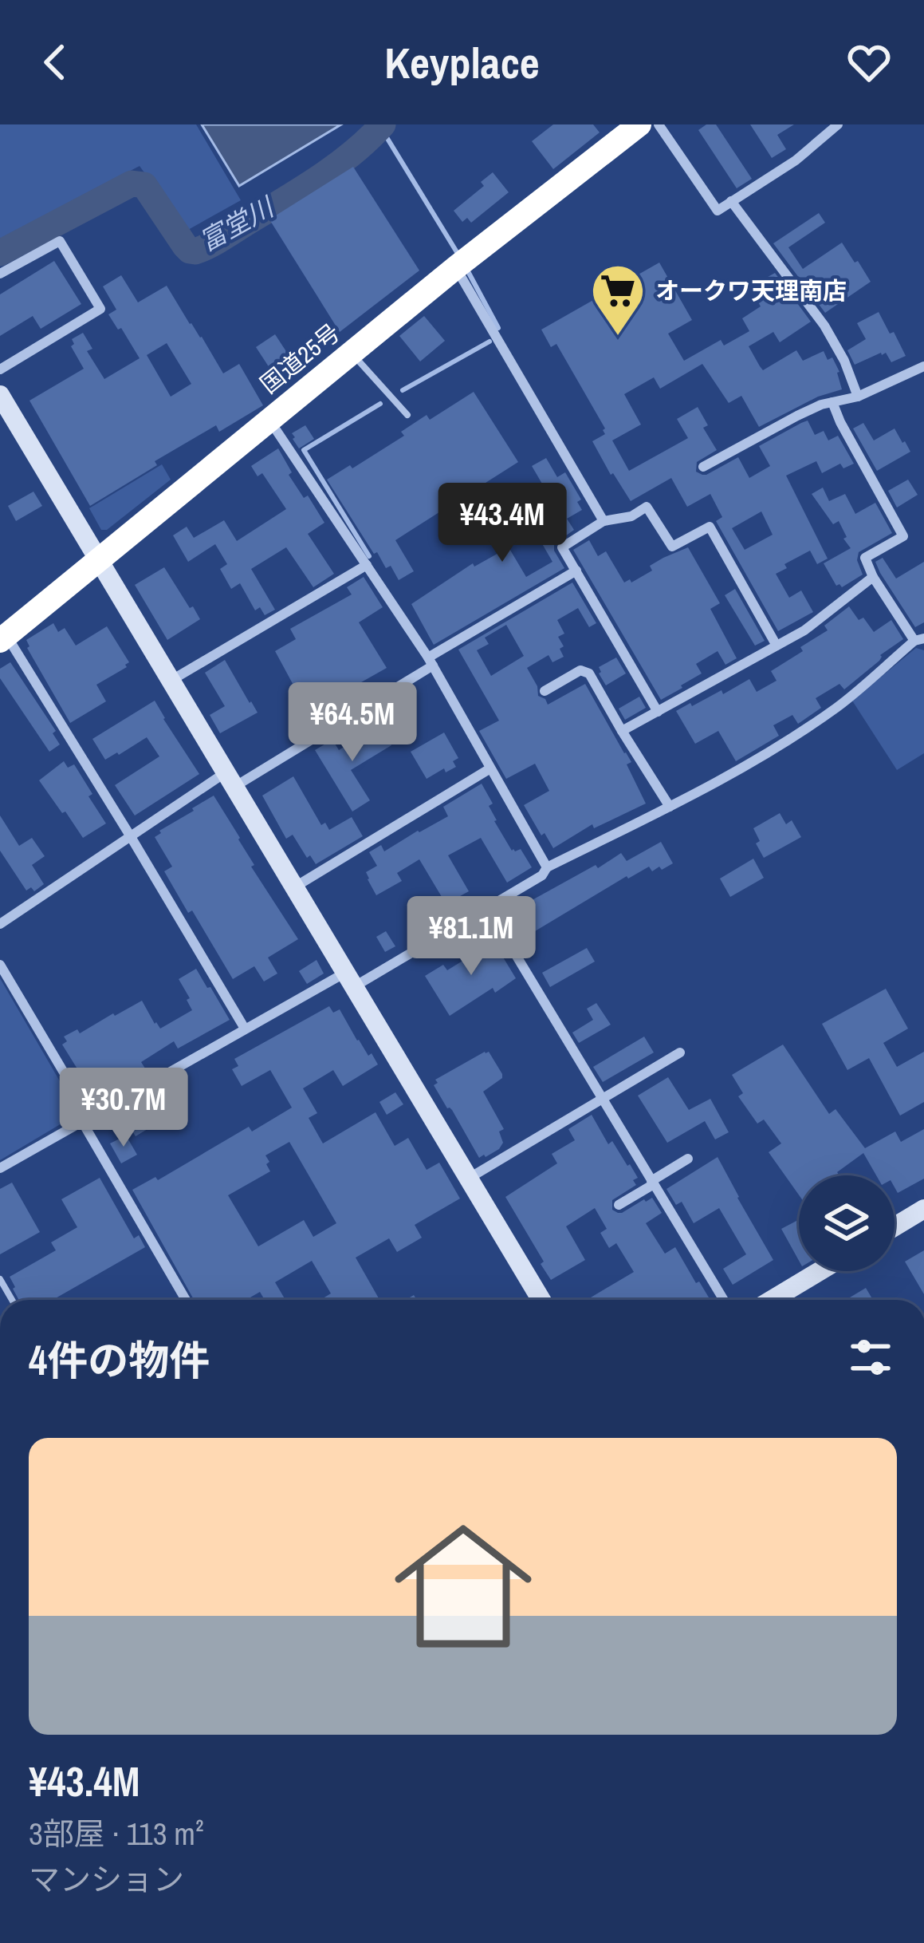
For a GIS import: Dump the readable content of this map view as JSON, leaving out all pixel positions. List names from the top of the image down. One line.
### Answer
{"streets":{"highway":["国道25号"]},"water":["富堂川"],"places":{"supermarket":["オークワ天理南店"]},"page":{"header":"Keyplace","price":["¥43.4M","¥64.5M","¥81.1M","¥30.7M"],"heading":"4件の物件","list":[{"name":"¥43.4M","note":"3部屋 · 113 m² · マンション"}]}}
